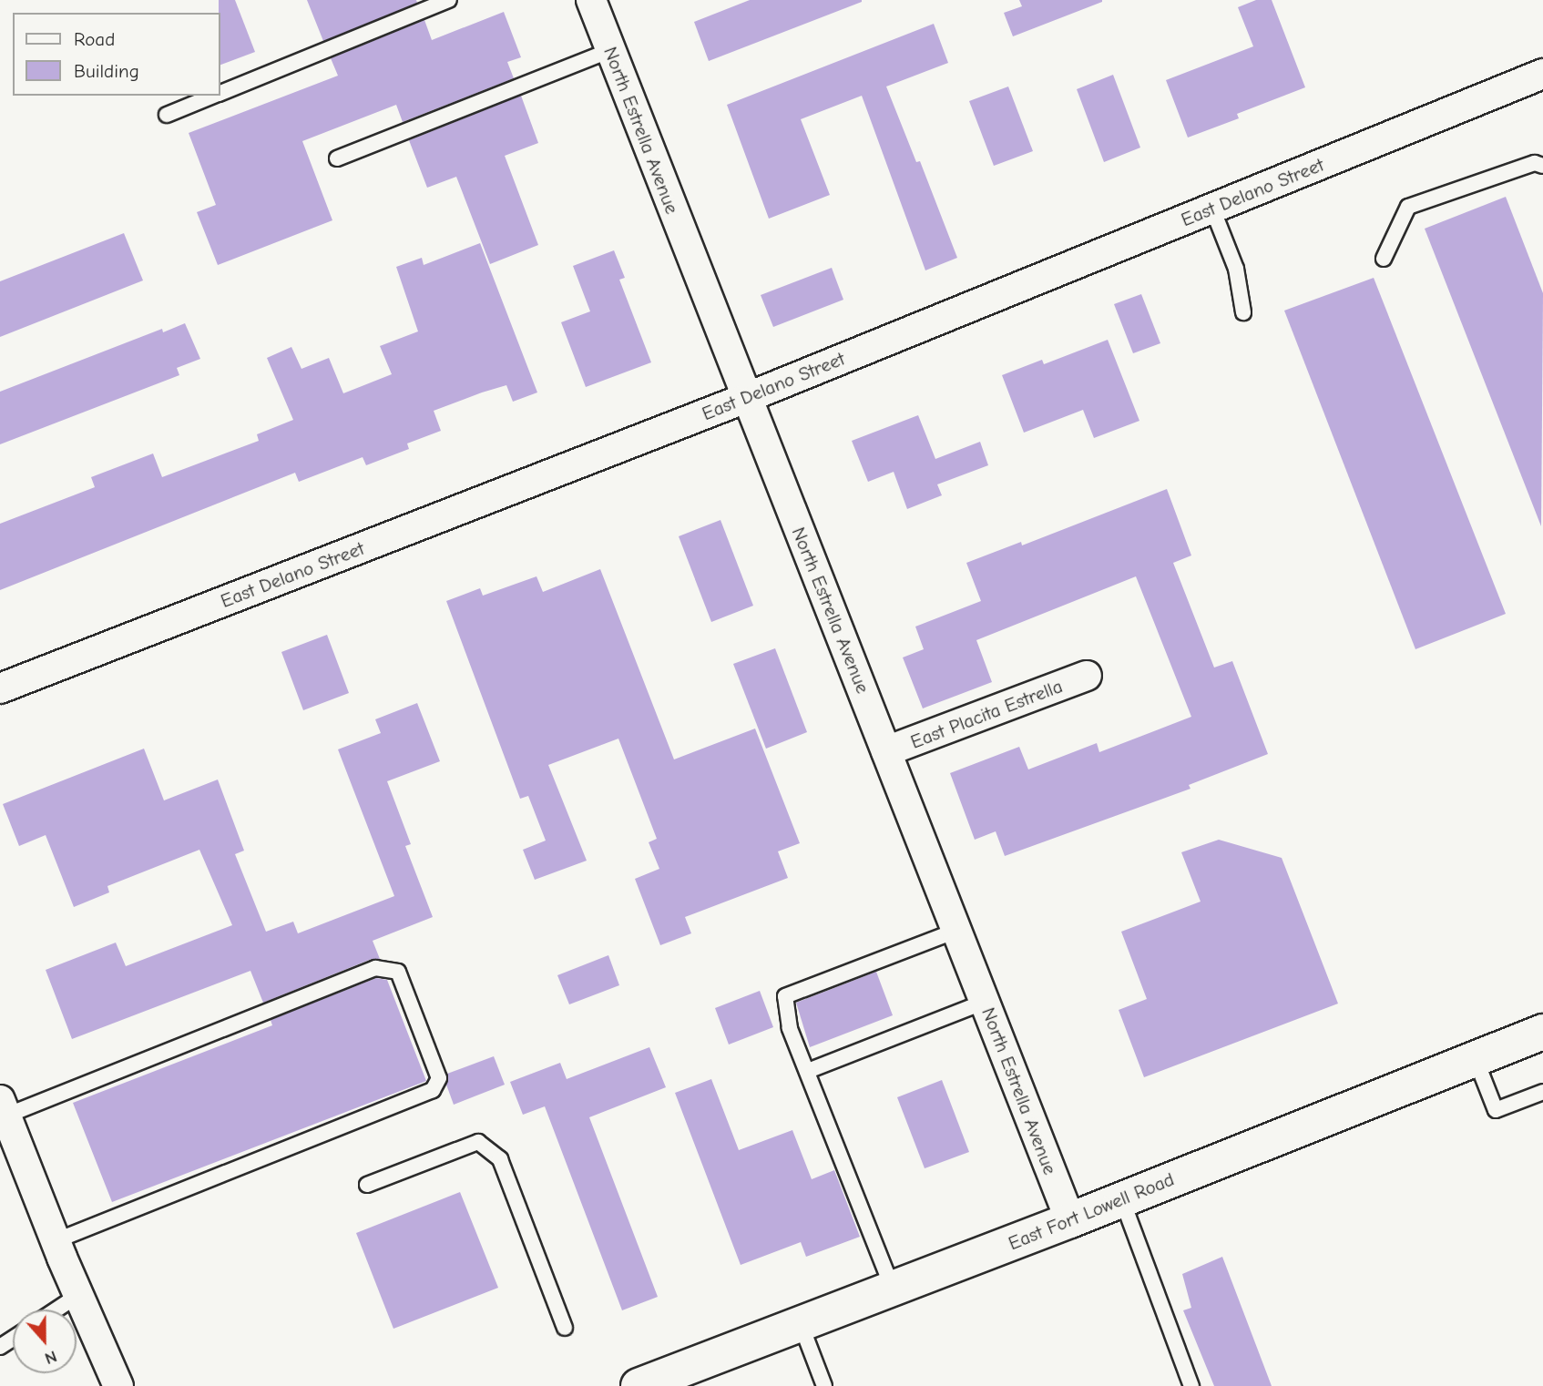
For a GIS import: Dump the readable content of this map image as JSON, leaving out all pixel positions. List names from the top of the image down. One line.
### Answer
{"streets":{"main road":["East Fort Lowell Road"],"street":["North Estrella Avenue","East Delano Street","East Placita Estrella"]},"crossings":[["North Estrella Avenue","East Delano Street"],["North Estrella Avenue","East Placita Estrella"],["North Estrella Avenue","East Fort Lowell Road"]],"legend":["Road","Building"],"north":"bottom"}
